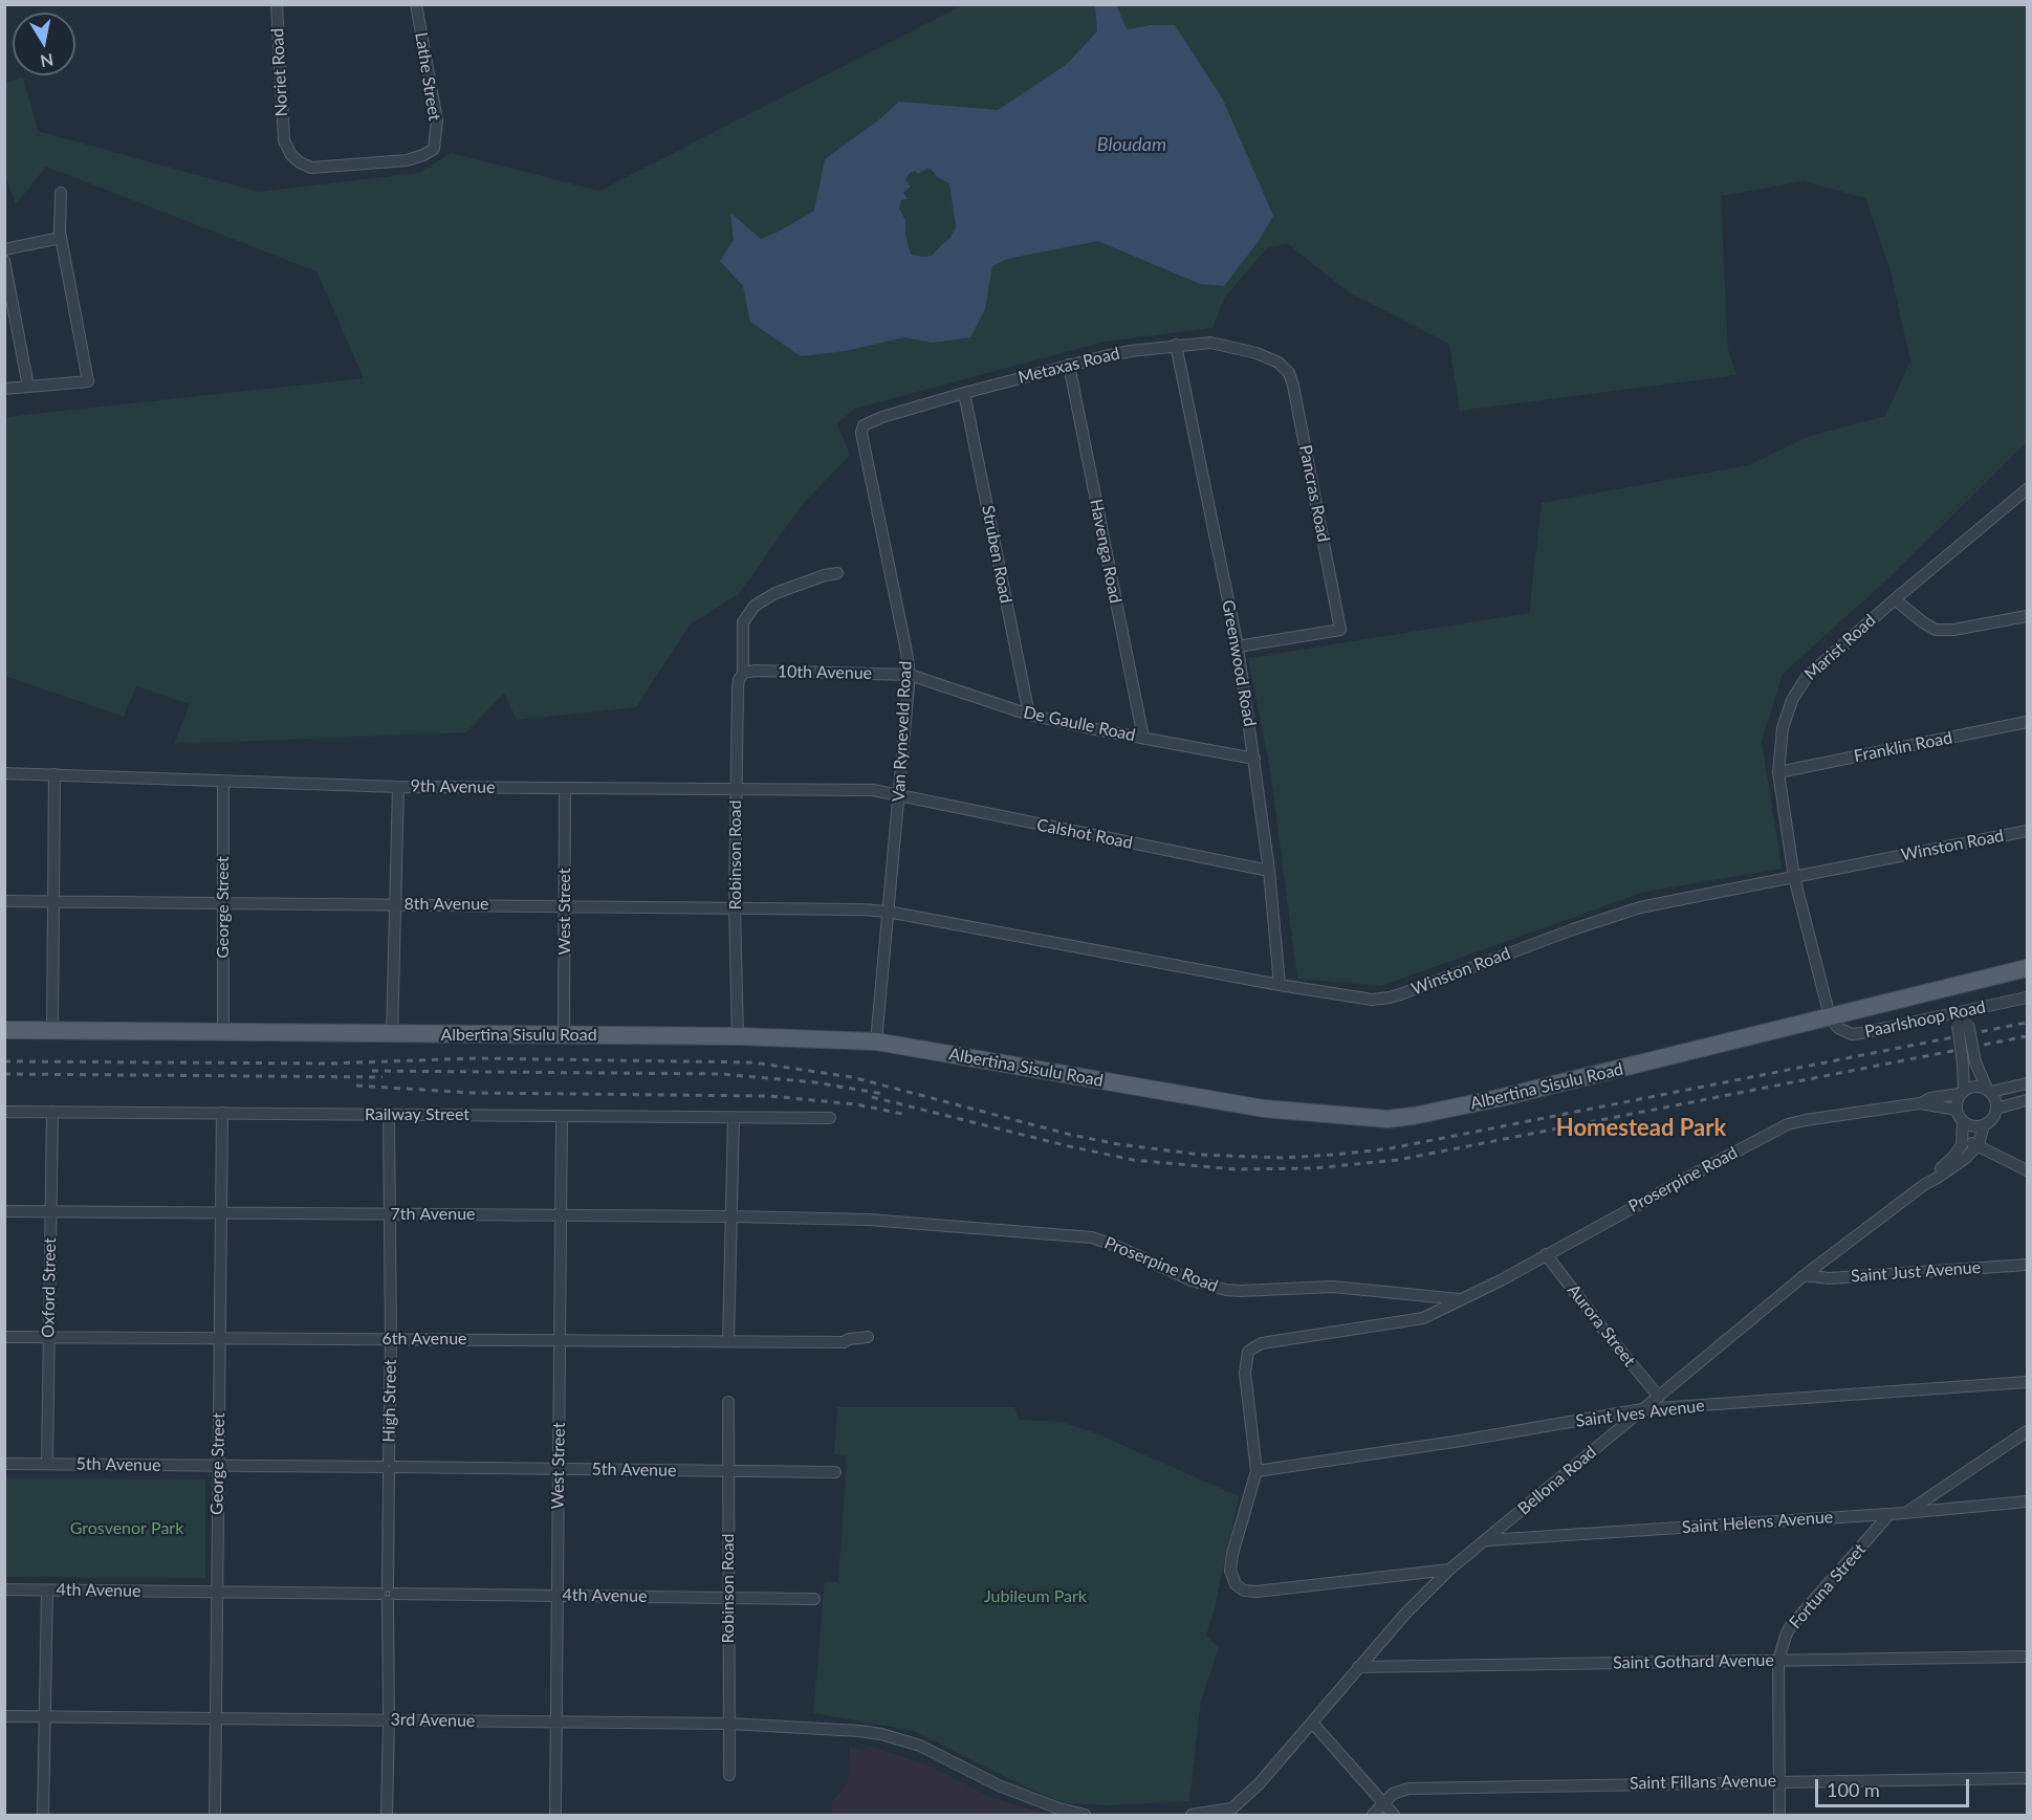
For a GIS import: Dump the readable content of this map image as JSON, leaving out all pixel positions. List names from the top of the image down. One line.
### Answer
{"streets":{"main road":["Albertina Sisulu Road"],"street":["Noriet Road","Lathe Street","Metaxas Road","Pancras Road","Havenga Road","Struben Road","Marist Road","Greenwood Road","10th Avenue","De Gaulle Road","Van Ryneveld Road","Franklin Road","9th Avenue","Calshot Road","Winston Road","Robinson Road","8th Avenue","George Street","West Street","Paarlshoop Road","Railway Street","Proserpine Road","7th Avenue","Saint Just Avenue","Oxford Street","Aurora Street","6th Avenue","High Street","Saint Ives Avenue","5th Avenue","Bellona Road","Saint Helens Avenue","Fortuna Street","4th Avenue","Saint Gothard Avenue","3rd Avenue","Saint Fillans Avenue"]},"crossings":[["Noriet Road","Lathe Street"],["Metaxas Road","Pancras Road"],["Metaxas Road","Havenga Road"],["Metaxas Road","Struben Road"],["Metaxas Road","Greenwood Road"],["Metaxas Road","Van Ryneveld Road"],["Pancras Road","Greenwood Road"],["Havenga Road","De Gaulle Road"],["Struben Road","De Gaulle Road"],["Marist Road","Franklin Road"],["Marist Road","Winston Road"],["Marist Road","Paarlshoop Road"],["Marist Road","Albertina Sisulu Road"],["Greenwood Road","De Gaulle Road"],["Greenwood Road","Calshot Road"],["Greenwood Road","Winston Road"],["10th Avenue","De Gaulle Road"],["10th Avenue","Van Ryneveld Road"],["10th Avenue","Robinson Road"],["De Gaulle Road","Van Ryneveld Road"],["Van Ryneveld Road","9th Avenue"],["Van Ryneveld Road","Calshot Road"],["Van Ryneveld Road","Winston Road"],["Van Ryneveld Road","8th Avenue"],["Van Ryneveld Road","Albertina Sisulu Road"],["9th Avenue","Calshot Road"],["9th Avenue","Robinson Road"],["9th Avenue","George Street"],["9th Avenue","West Street"],["Winston Road","8th Avenue"],["Robinson Road","8th Avenue"],["Robinson Road","Albertina Sisulu Road"],["Robinson Road","5th Avenue"],["Robinson Road","4th Avenue"],["Robinson Road","3rd Avenue"],["8th Avenue","George Street"],["8th Avenue","West Street"],["George Street","Albertina Sisulu Road"],["George Street","Railway Street"],["George Street","7th Avenue"],["George Street","6th Avenue"],["George Street","5th Avenue"],["George Street","4th Avenue"],["George Street","3rd Avenue"],["West Street","Albertina Sisulu Road"],["West Street","Railway Street"],["West Street","7th Avenue"],["West Street","6th Avenue"],["West Street","5th Avenue"],["West Street","4th Avenue"],["West Street","3rd Avenue"],["Paarlshoop Road","Albertina Sisulu Road"],["Railway Street","Oxford Street"],["Railway Street","High Street"],["Proserpine Road","7th Avenue"],["Proserpine Road","Aurora Street"],["Proserpine Road","Saint Ives Avenue"],["7th Avenue","Oxford Street"],["7th Avenue","High Street"],["Saint Just Avenue","Bellona Road"],["Oxford Street","6th Avenue"],["Oxford Street","5th Avenue"],["Aurora Street","Bellona Road"],["6th Avenue","High Street"],["High Street","5th Avenue"],["High Street","4th Avenue"],["High Street","3rd Avenue"],["Saint Ives Avenue","Bellona Road"],["Bellona Road","Saint Helens Avenue"],["Bellona Road","Saint Gothard Avenue"],["Saint Helens Avenue","Fortuna Street"],["Fortuna Street","Saint Gothard Avenue"],["Fortuna Street","Saint Fillans Avenue"]],"districts":["Homestead Park"],"water":["Bloudam"],"parks":["Grosvenor Park","Jubileum Park"],"scale_bar":"100 m","north":"bottom"}
